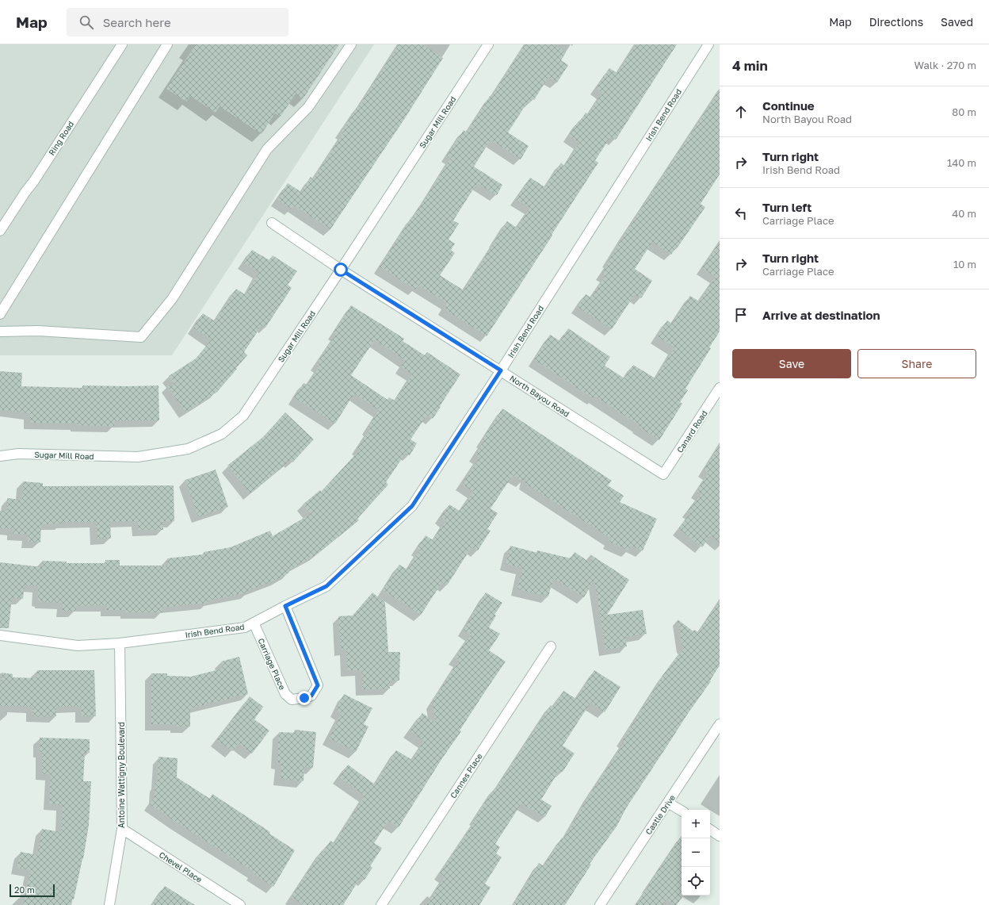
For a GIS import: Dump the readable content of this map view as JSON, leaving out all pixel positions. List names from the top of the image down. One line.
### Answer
{"streets":{"street":["Irish Bend Road","Sugar Mill Road","Ring Road","North Bayou Road","Canard Road","Carriage Place","Antoine Wattigny Boulevard","Cannes Place","Castle Drive","Chevel Place"]},"crossings":[["Irish Bend Road","North Bayou Road"],["Irish Bend Road","Carriage Place"],["Irish Bend Road","Antoine Wattigny Boulevard"],["Sugar Mill Road","North Bayou Road"],["North Bayou Road","Canard Road"],["Antoine Wattigny Boulevard","Chevel Place"]],"scale_bar":"20 m","page":{"header":"Map","search":"Search here","nav":["Map","Directions","Saved"],"heading":["4 min","Walk · 270 m"],"list":[["Continue","North Bayou Road","80 m"],["Turn right","Irish Bend Road","140 m"],["Turn left","Carriage Place","40 m"],["Turn right","Carriage Place","10 m"],"Arrive at destination"],"buttons":["Save","Share"],"map_buttons":["+","−"],"scale":"20 m"}}
